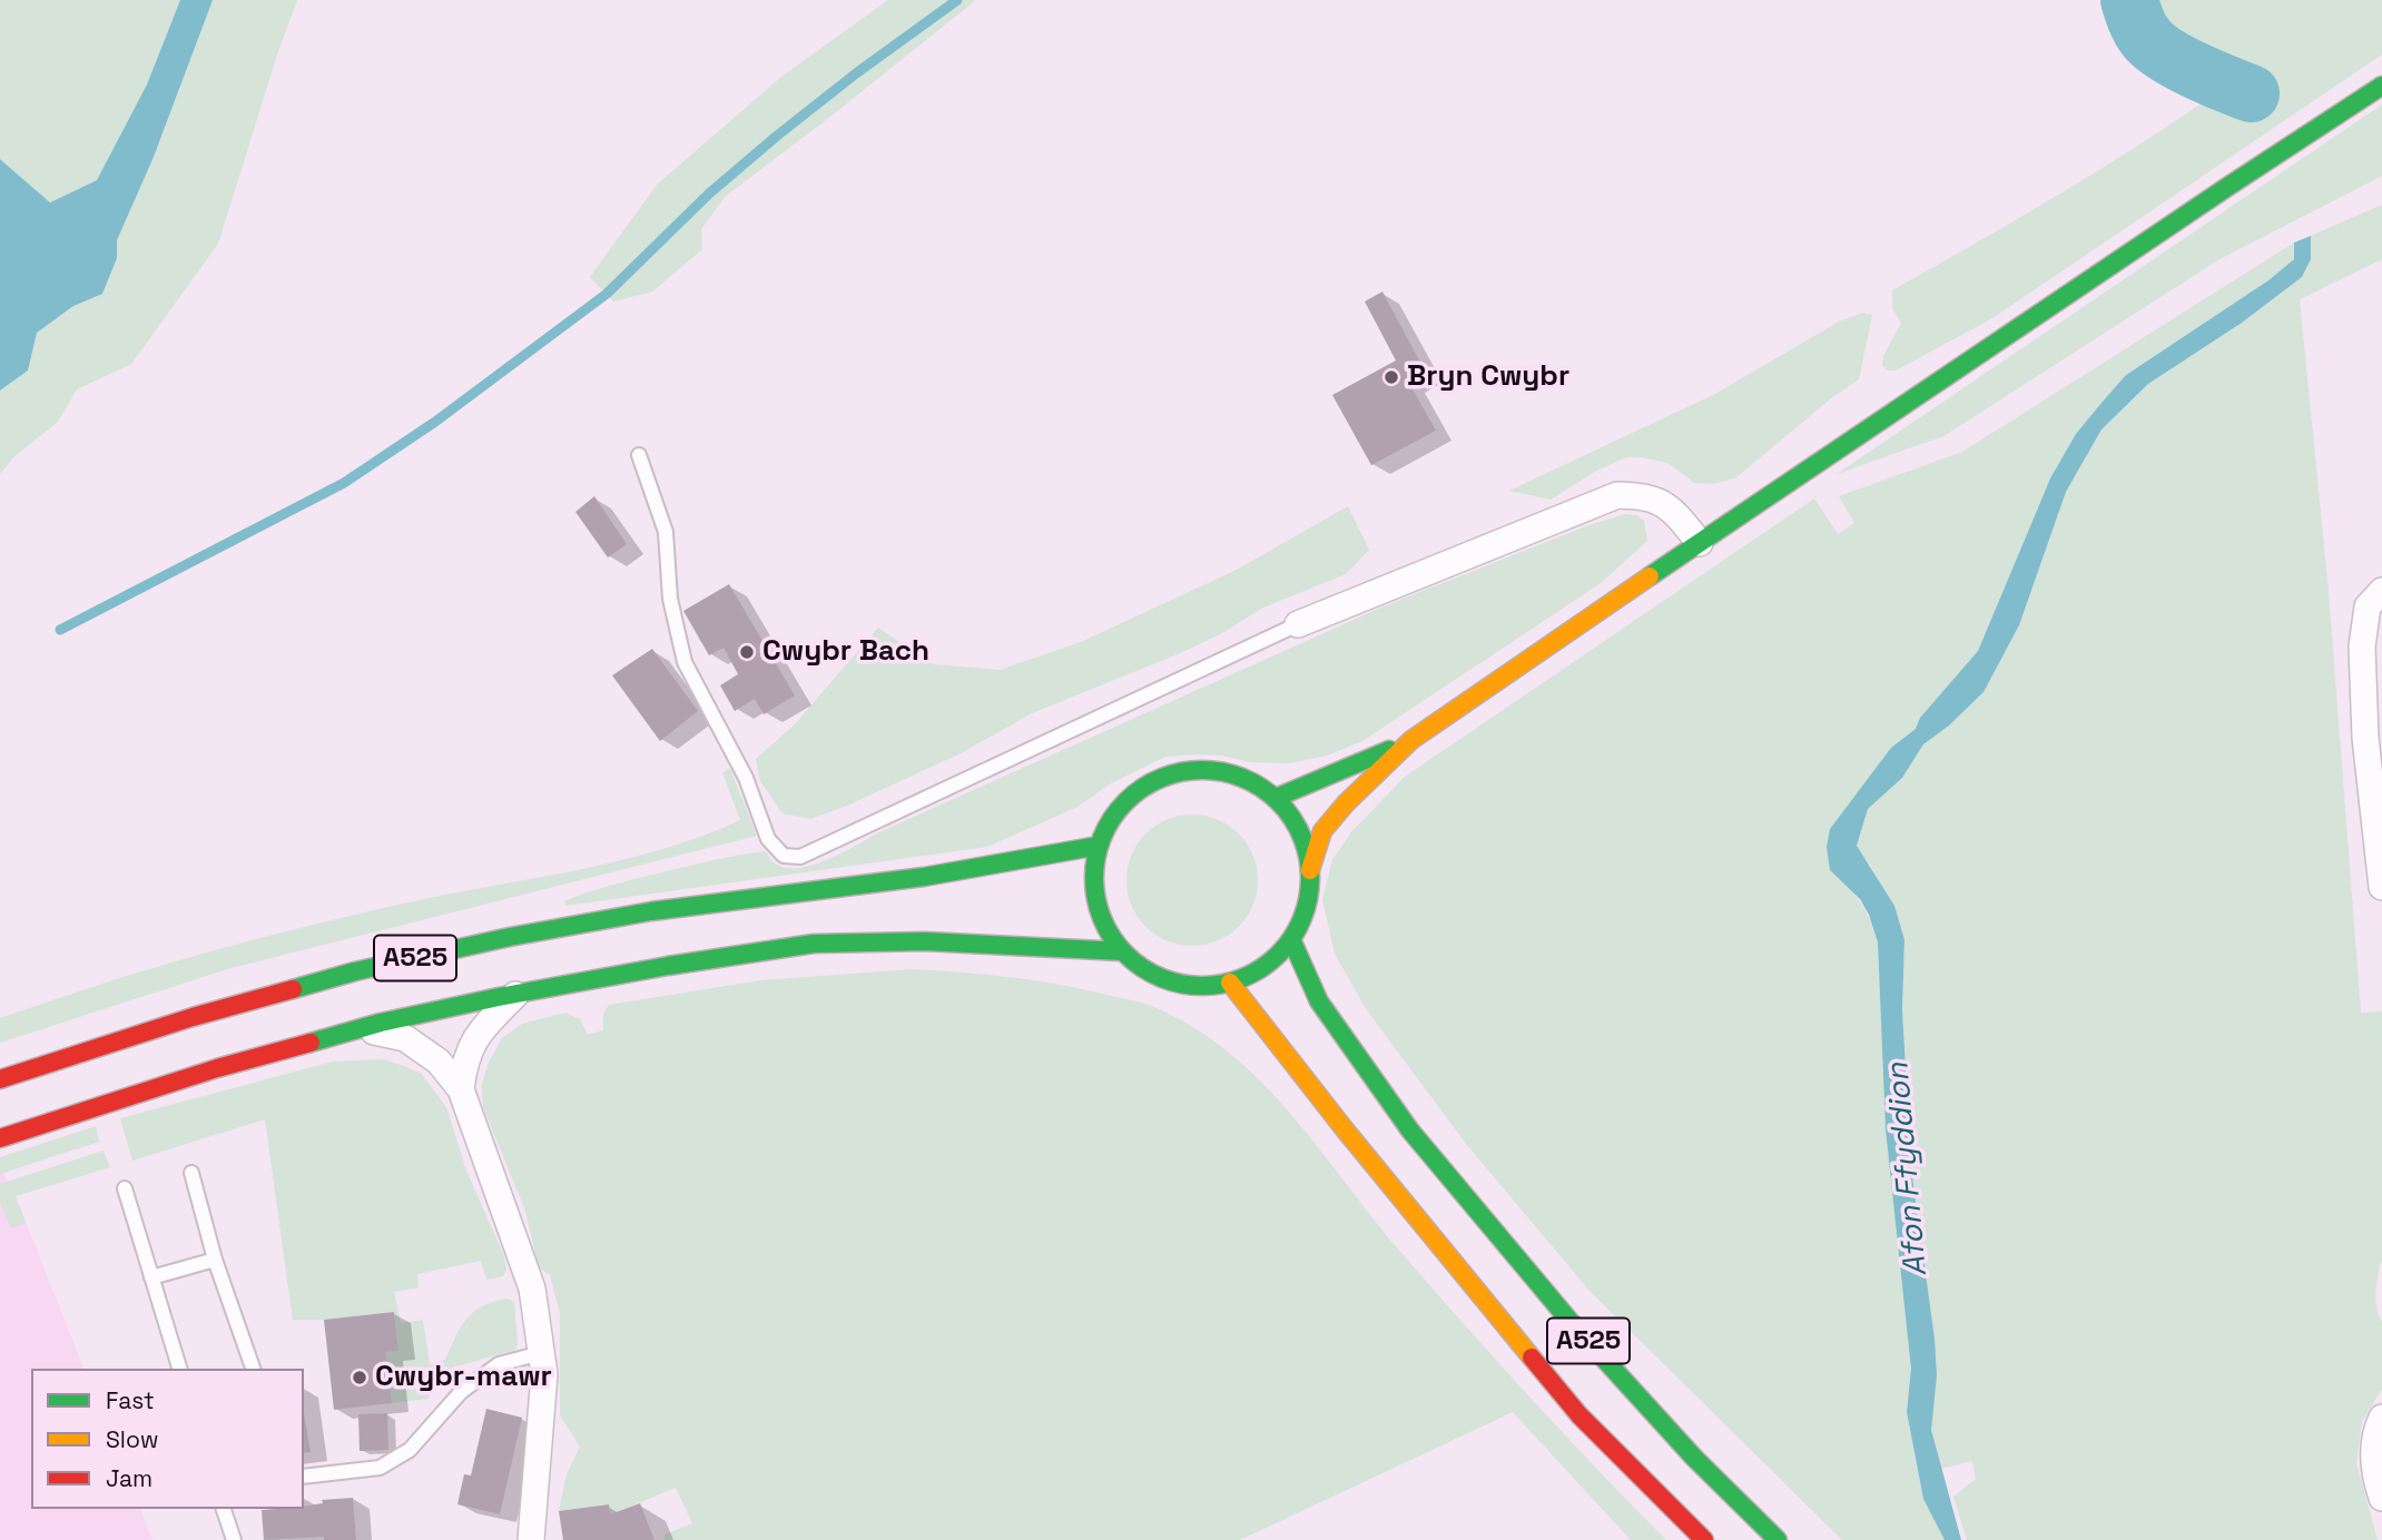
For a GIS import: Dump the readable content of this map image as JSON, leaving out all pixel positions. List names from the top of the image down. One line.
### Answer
{"streets":{"main road":["A525"]},"water":["Afon Ffyddion"],"places":["Bryn Cwybr","Cwybr Bach","Cwybr-mawr"],"legend":["Fast","Slow","Jam"]}
